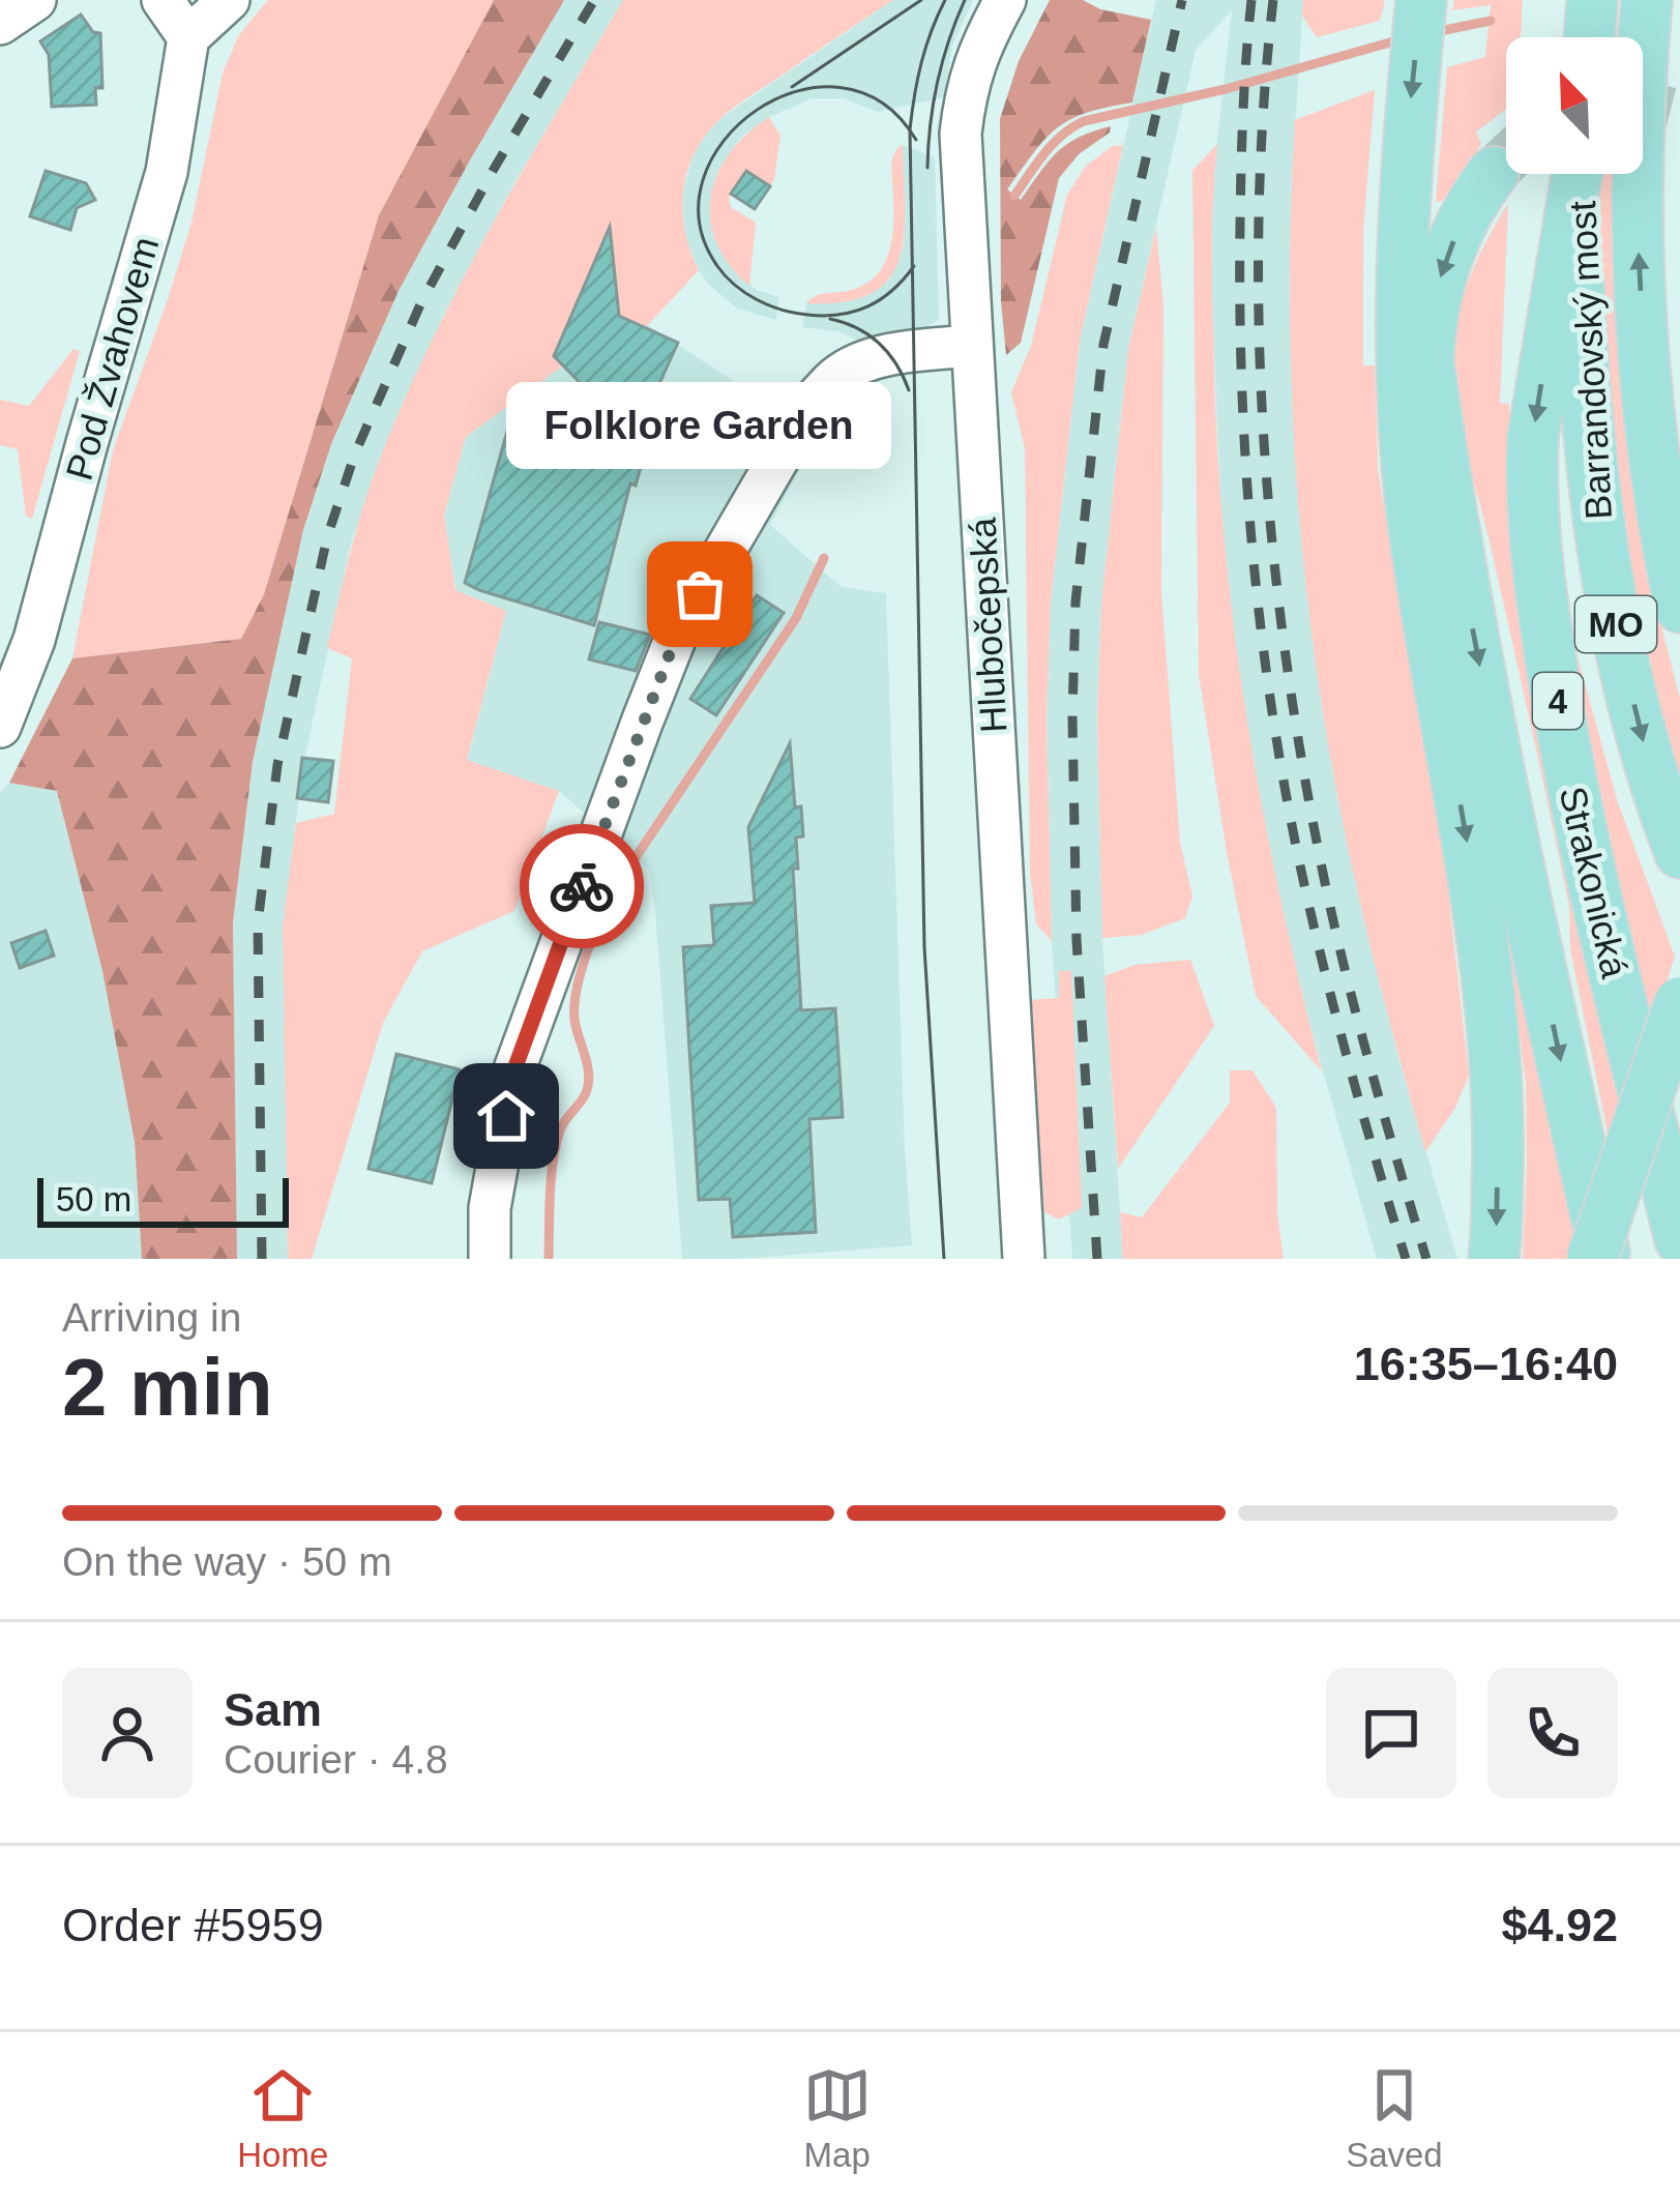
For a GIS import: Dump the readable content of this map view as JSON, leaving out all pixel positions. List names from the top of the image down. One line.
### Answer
{"streets":{"main road":["Barrandovský most","MO","4","Strakonická"],"street":["Pod Žvahovem","Hlubočepská"]},"places":["Folklore Garden"],"scale_bar":"50 m","north":"top left","page":{"bubble":"Folklore Garden","scale":"50 m","heading":["2 min","Arriving in","16:35–16:40"],"panel":["Sam","Courier · 4.8","Order #5959","$4.92"],"bar":"On the way · 50 m","tabs":["Home","Map","Saved"]}}
